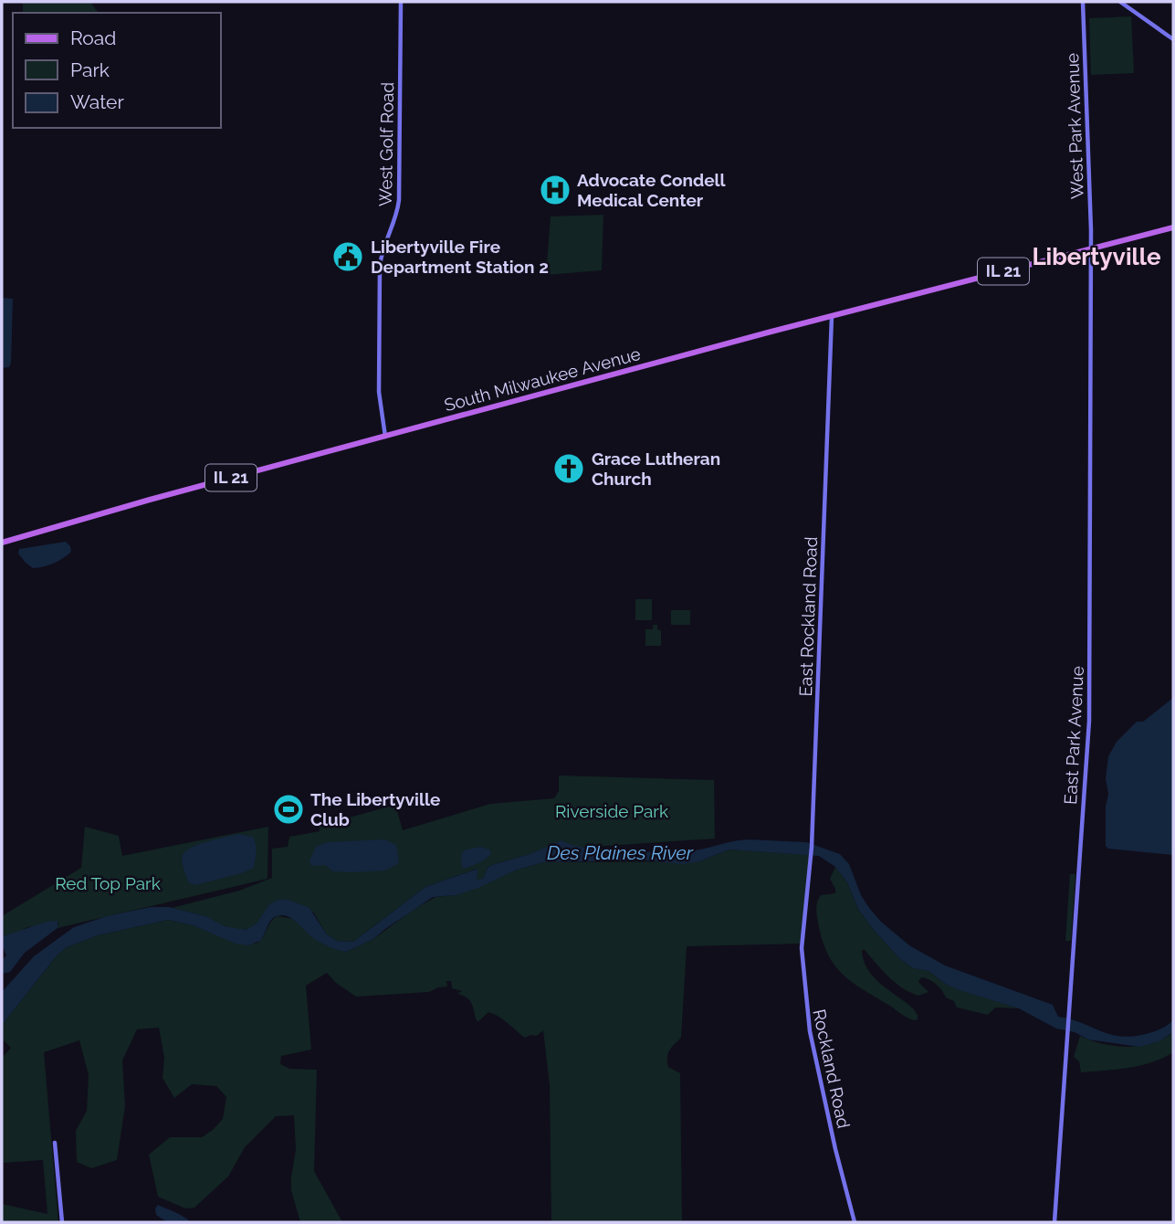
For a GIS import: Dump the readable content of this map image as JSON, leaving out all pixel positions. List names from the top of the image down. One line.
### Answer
{"streets":{"main road":["IL 21","South Milwaukee Avenue"],"street":["West Park Avenue","West Golf Road","East Rockland Road","East Park Avenue","Rockland Road"]},"crossings":[["West Park Avenue","IL 21"],["West Park Avenue","South Milwaukee Avenue"],["West Park Avenue","East Park Avenue"],["West Golf Road","South Milwaukee Avenue"],["IL 21","South Milwaukee Avenue"],["IL 21","East Park Avenue"],["South Milwaukee Avenue","East Rockland Road"],["South Milwaukee Avenue","East Park Avenue"],["East Rockland Road","Rockland Road"]],"districts":["Libertyville"],"water":["Des Plaines River"],"parks":["Riverside Park","Red Top Park"],"places":{"hospital":["Advocate Condell Medical Center"],"public building":["Libertyville Fire Department Station 2"],"church":["Grace Lutheran Church"],"sports":["The Libertyville Club"]},"legend":["Road","Park","Water"]}
